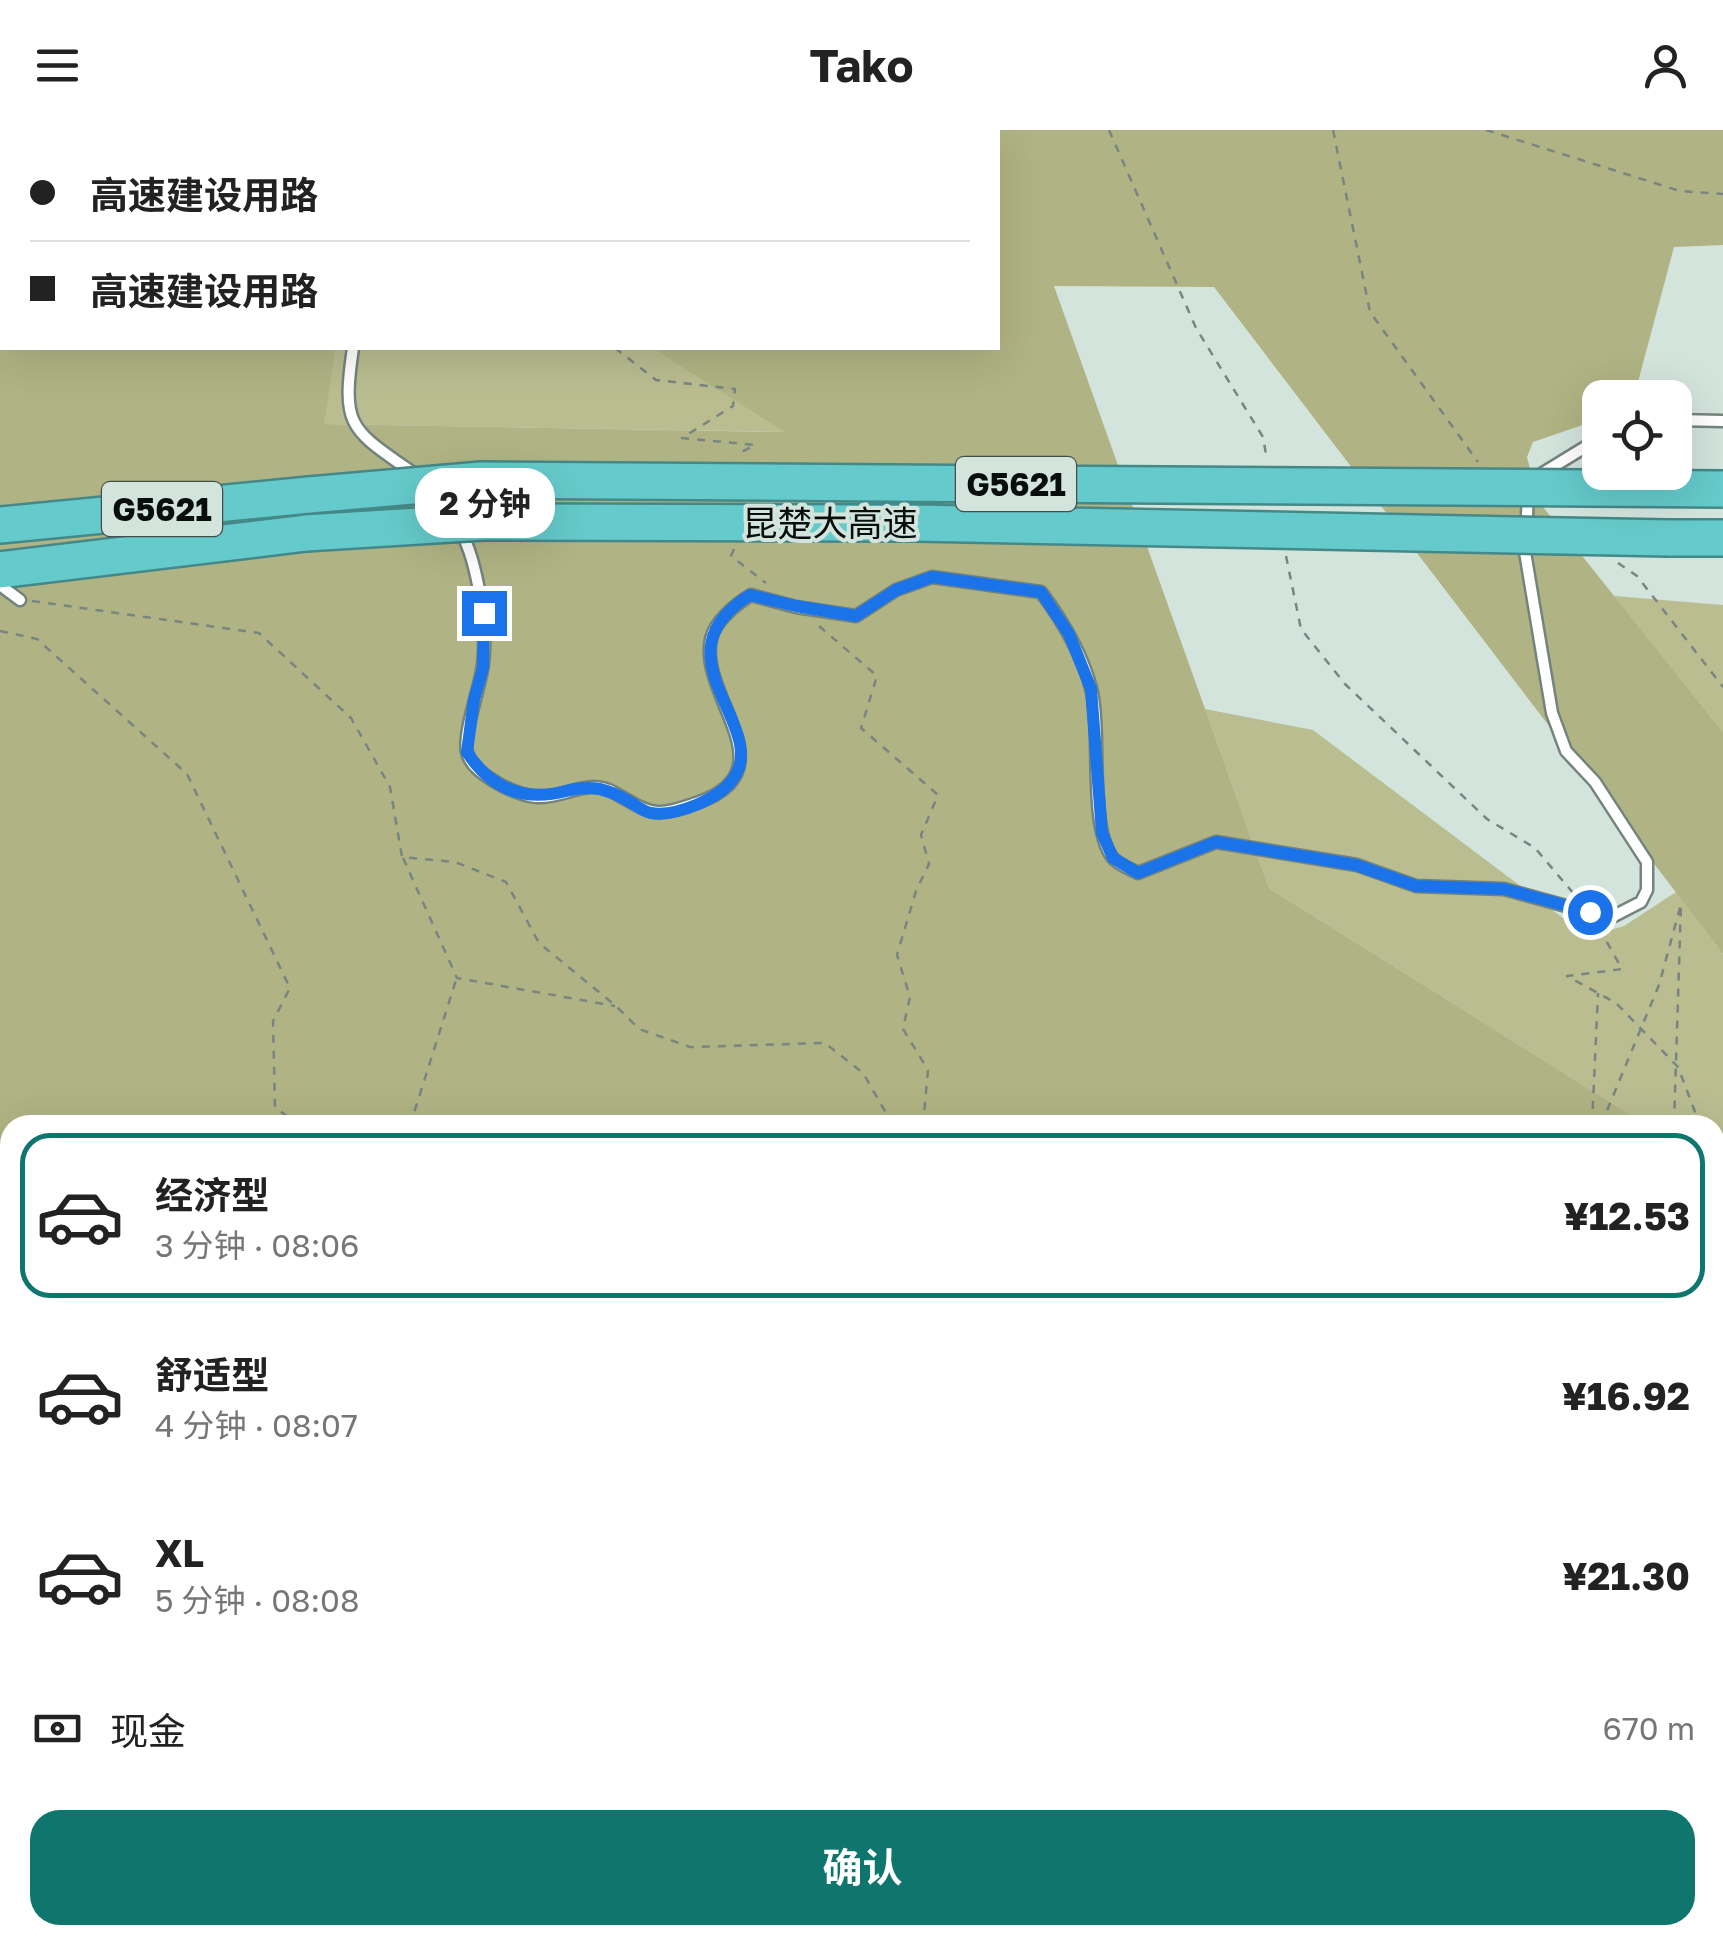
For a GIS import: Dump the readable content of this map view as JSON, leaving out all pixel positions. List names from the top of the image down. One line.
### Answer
{"streets":{"highway":["G5621","昆楚大高速"]},"page":{"header":"Tako","banner":["高速建设用路","高速建设用路"],"bubble":"2 分钟","list":[{"name":"经济型","note":"3 分钟 · 08:06","value":"¥12.53"},{"name":"舒适型","note":"4 分钟 · 08:07","value":"¥16.92"},{"name":"XL","note":"5 分钟 · 08:08","value":"¥21.30"}],"pay":["现金","670 m"],"buttons":"确认"}}
